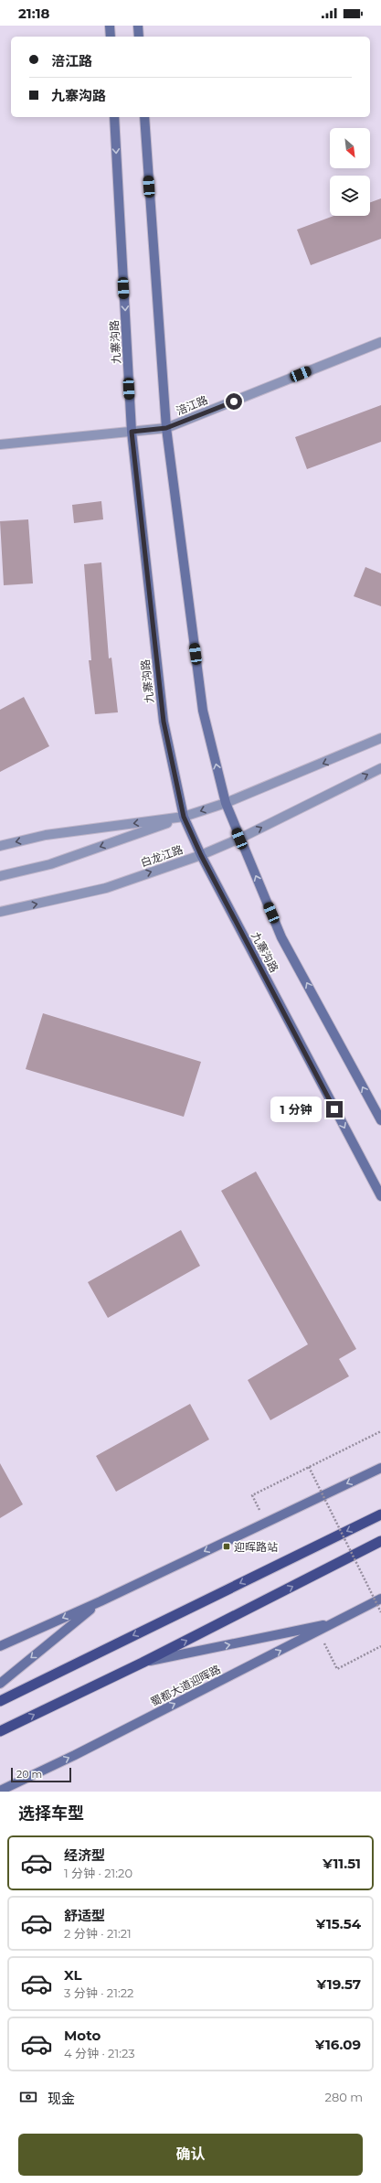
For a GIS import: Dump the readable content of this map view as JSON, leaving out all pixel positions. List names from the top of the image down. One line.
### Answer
{"streets":{"main road":["九寨沟路","蜀都大道迎晖路"],"street":["涪江路","白龙江路"]},"crossings":[["九寨沟路","涪江路"],["九寨沟路","白龙江路"]],"places":{"transit":["迎晖路站"]},"scale_bar":"20 m","north":"bottom right","page":{"status":"21:18","banner":["涪江路","九寨沟路"],"bubble":"1 分钟","scale":"20 m","heading":"选择车型","list":[{"name":"经济型","note":"1 分钟 · 21:20","value":"¥11.51"},{"name":"舒适型","note":"2 分钟 · 21:21","value":"¥15.54"},{"name":"XL","note":"3 分钟 · 21:22","value":"¥19.57"},{"name":"Moto","note":"4 分钟 · 21:23","value":"¥16.09"}],"pay":["现金","280 m"],"buttons":"确认"}}
